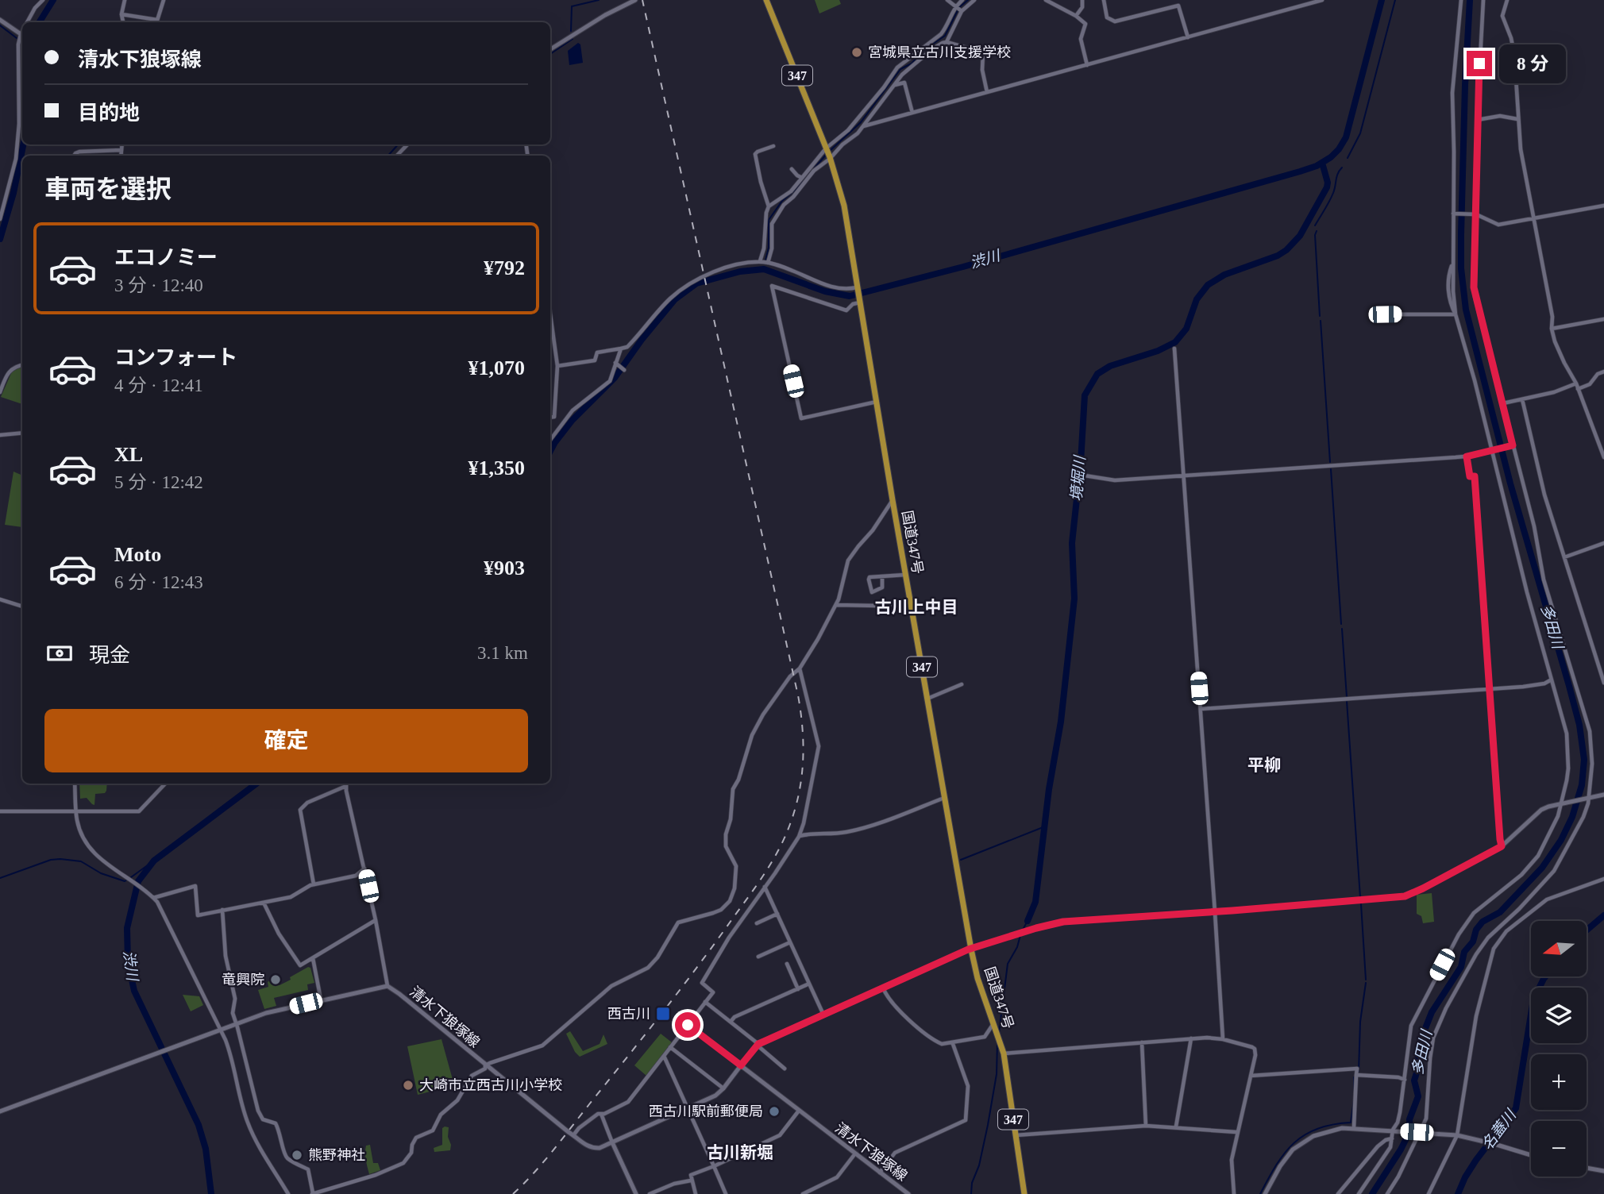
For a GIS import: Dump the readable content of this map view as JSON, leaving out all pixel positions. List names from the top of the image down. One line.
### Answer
{"streets":{"highway":["347","国道347号"],"main road":["清水下狼塚線"]},"districts":["古川上中目","平柳","古川新堀"],"water":["渋川","境堀川","多田川","名蓋川"],"places":{"other":["宮城県立古川支援学校","竜興院","大崎市立西古川小学校","西古川駅前郵便局","熊野神社"],"transit":["西古川"]},"north":"left","page":{"banner":["清水下狼塚線","目的地"],"bubble":"8 分","heading":"車両を選択","list":[{"name":"エコノミー","note":"3 分 · 12:40","value":"¥792"},{"name":"コンフォート","note":"4 分 · 12:41","value":"¥1,070"},{"name":"XL","note":"5 分 · 12:42","value":"¥1,350"},{"name":"Moto","note":"6 分 · 12:43","value":"¥903"}],"pay":["現金","3.1 km"],"buttons":"確定","map_buttons":["+","−"]}}
